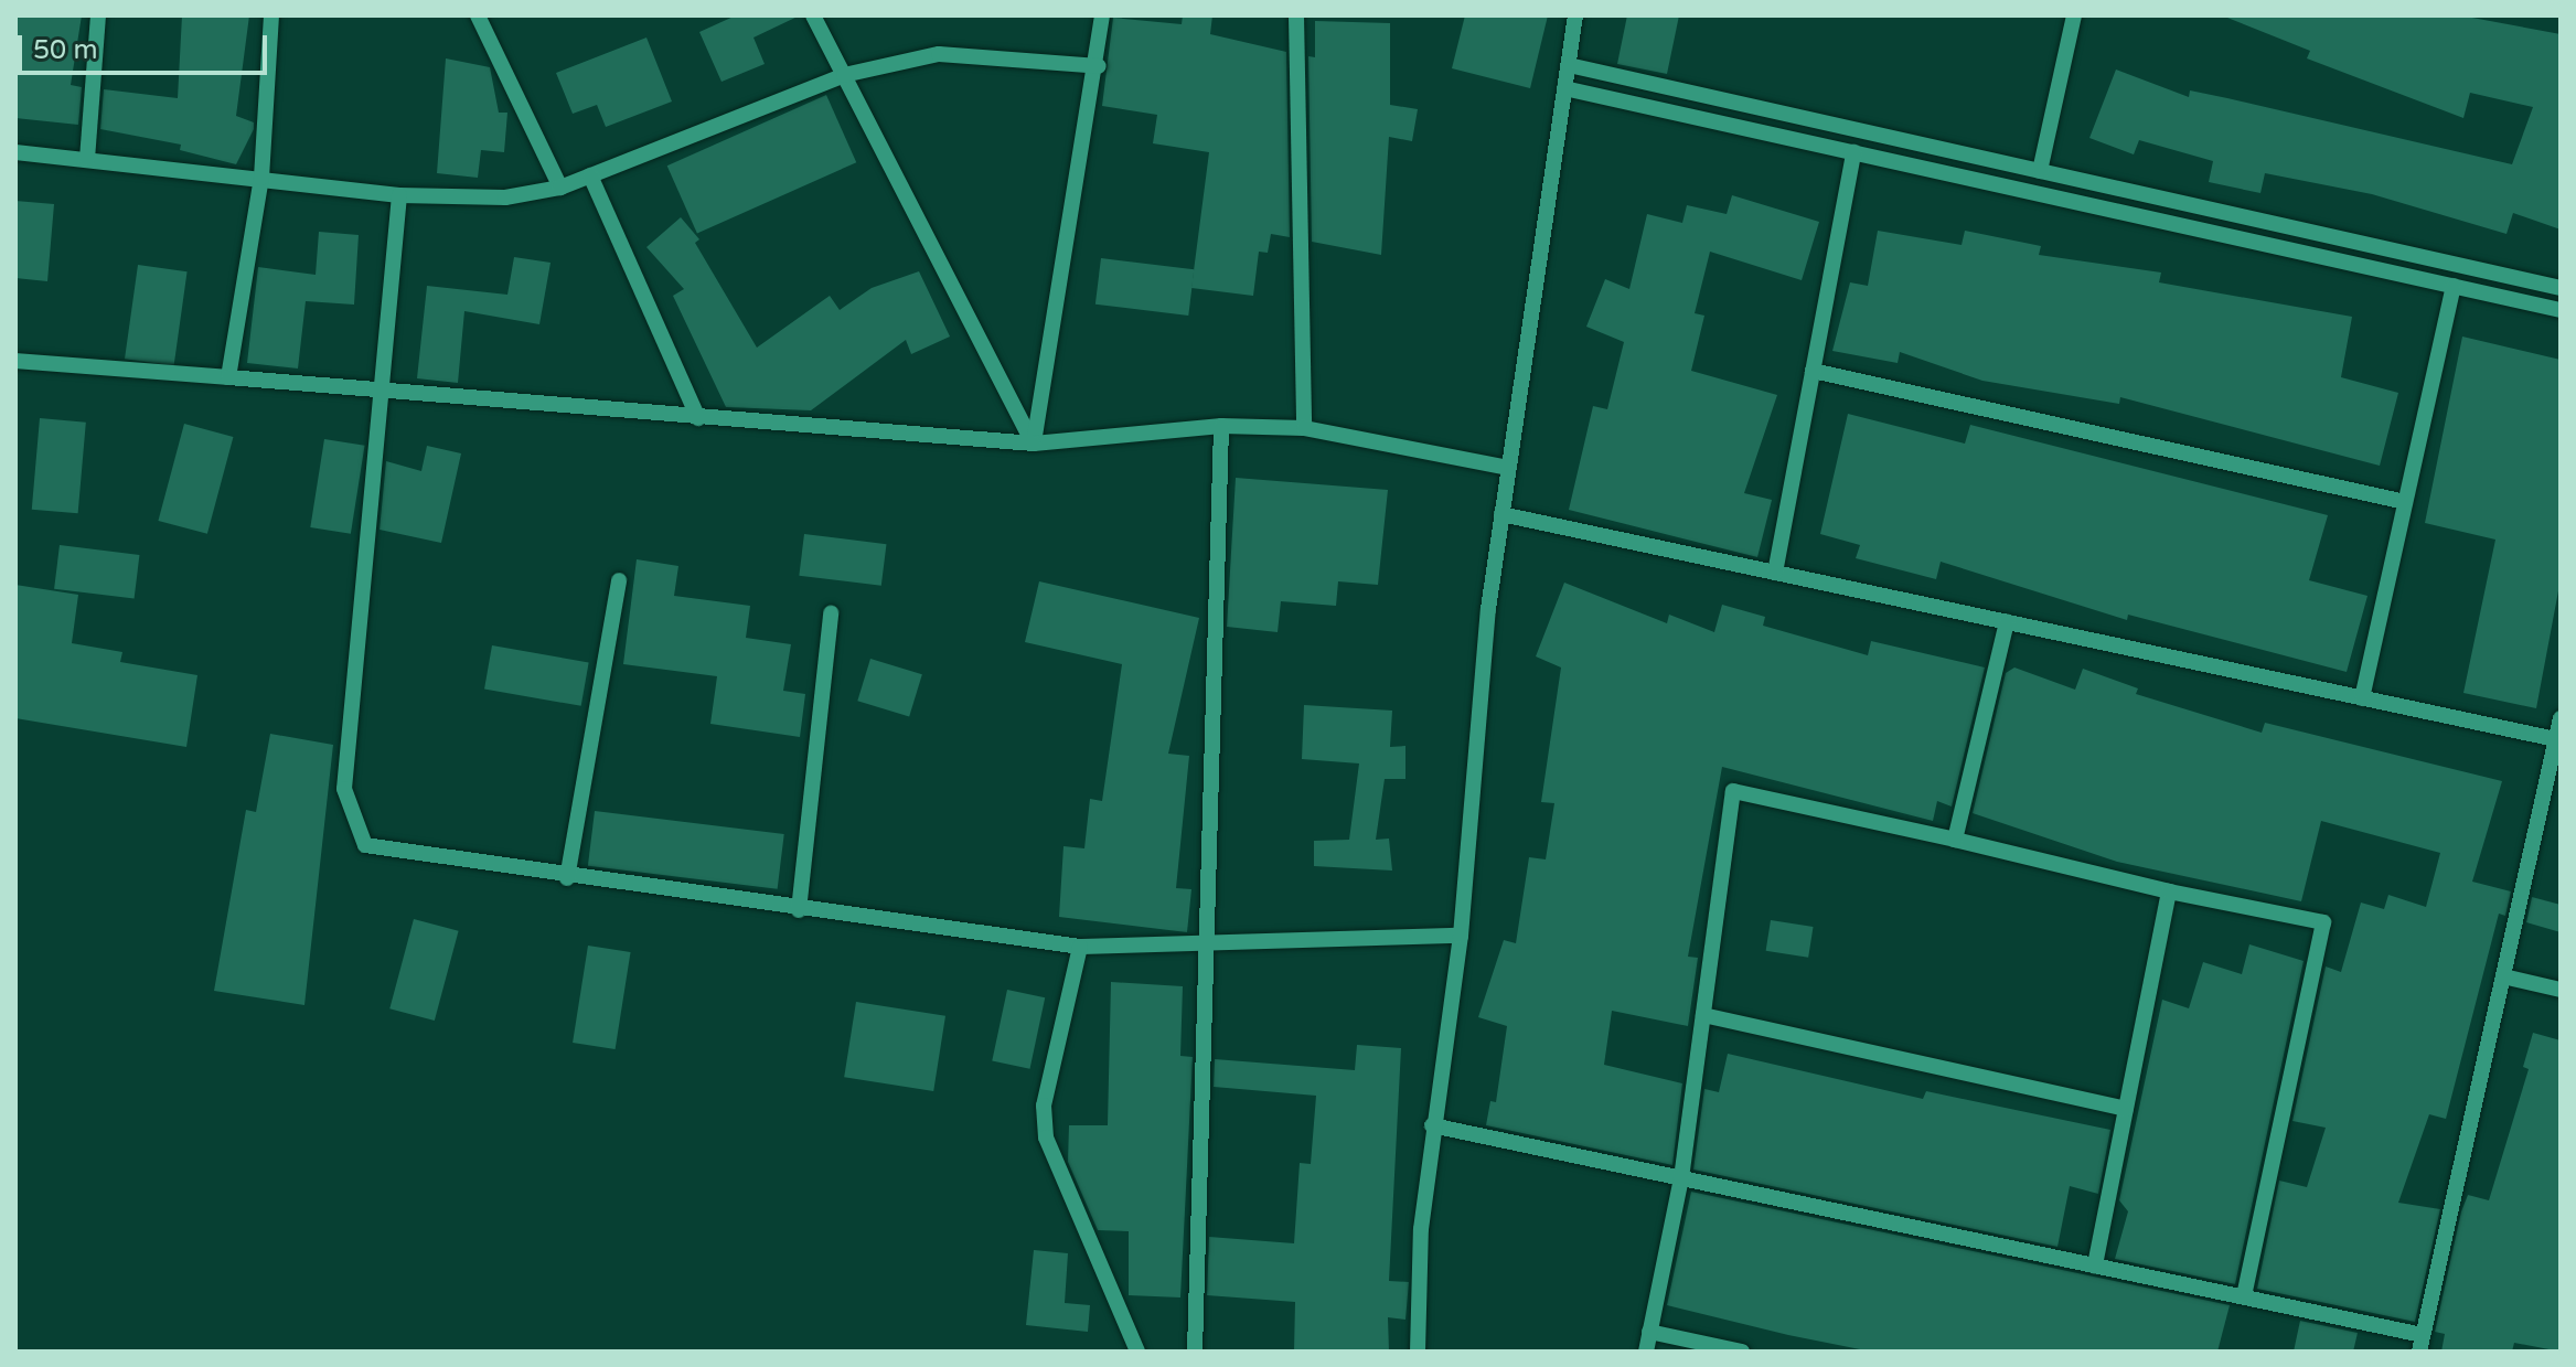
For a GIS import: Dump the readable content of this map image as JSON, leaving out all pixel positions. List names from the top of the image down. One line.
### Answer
{"scale_bar":"50 m"}
